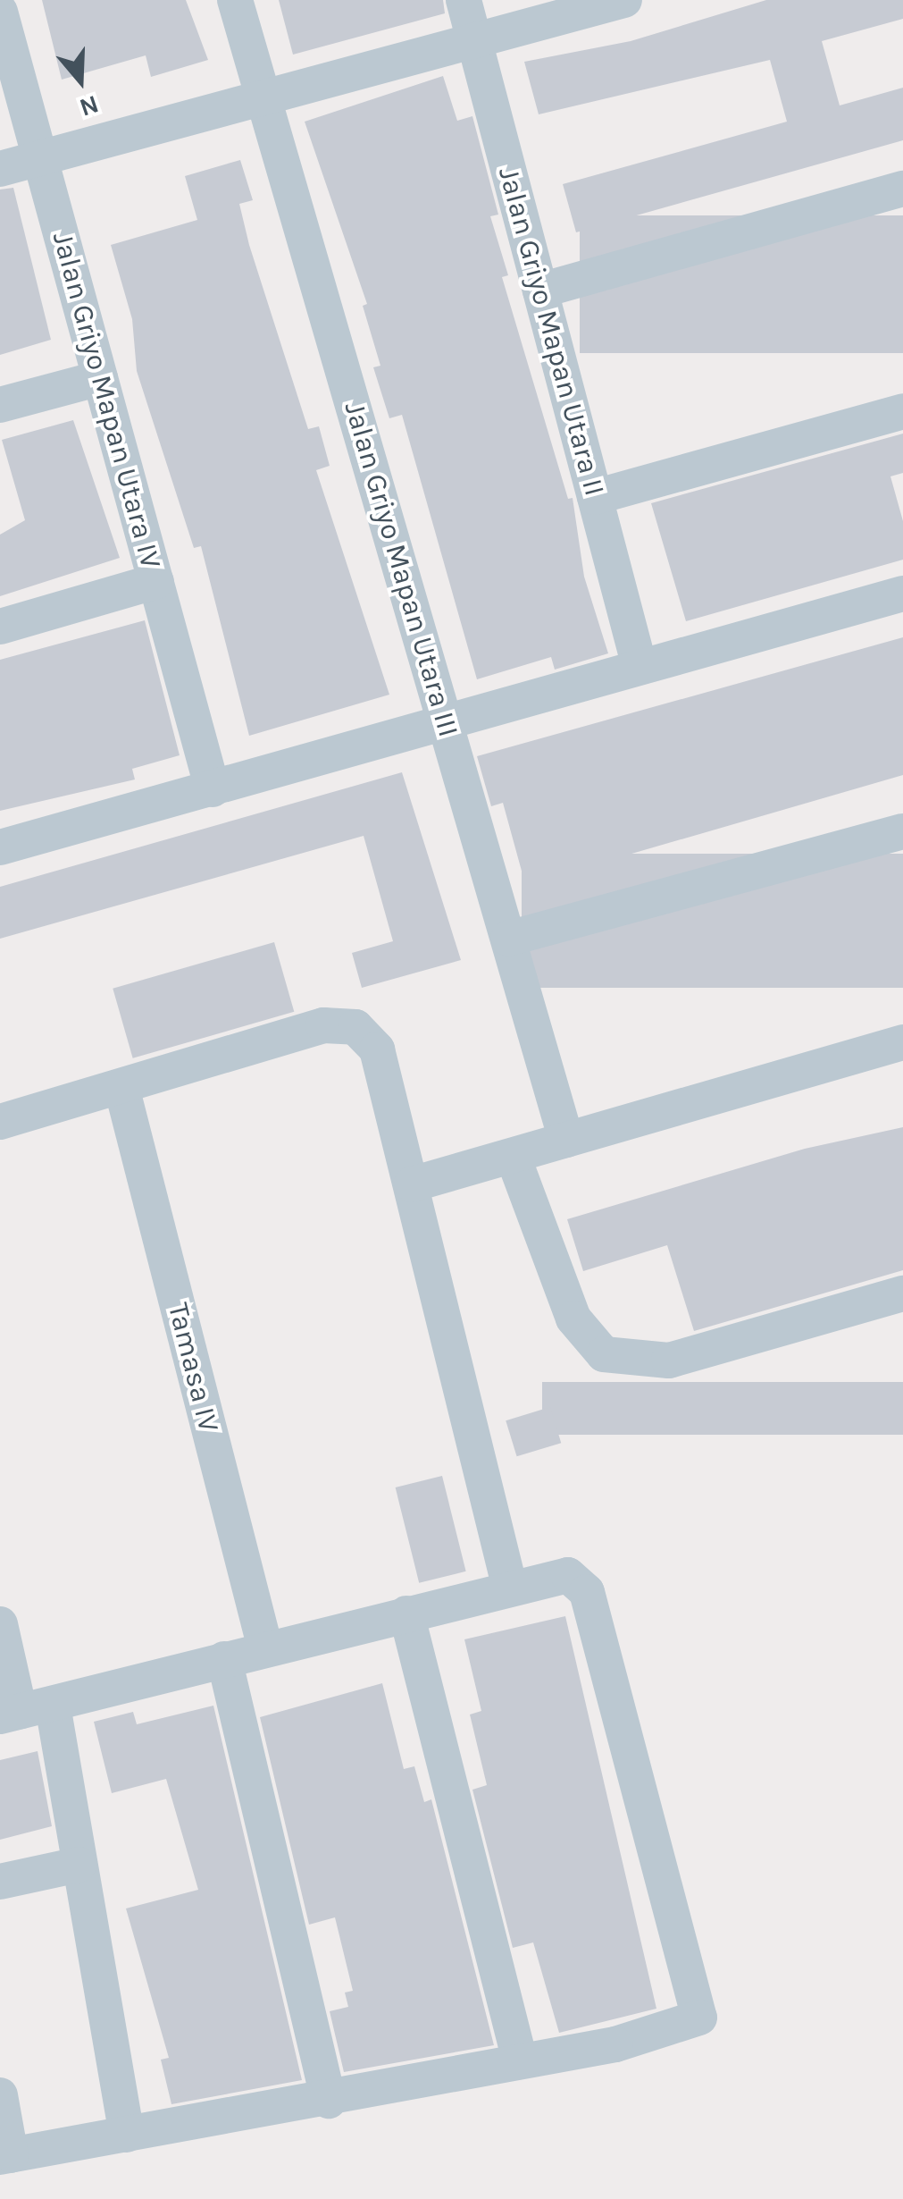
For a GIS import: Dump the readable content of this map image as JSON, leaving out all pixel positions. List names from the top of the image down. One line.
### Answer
{"streets":{"street":["Jalan Griyo Mapan Utara II","Jalan Griyo Mapan Utara IV","Jalan Griyo Mapan Utara III","Tamasa IV"]},"north":"bottom"}
